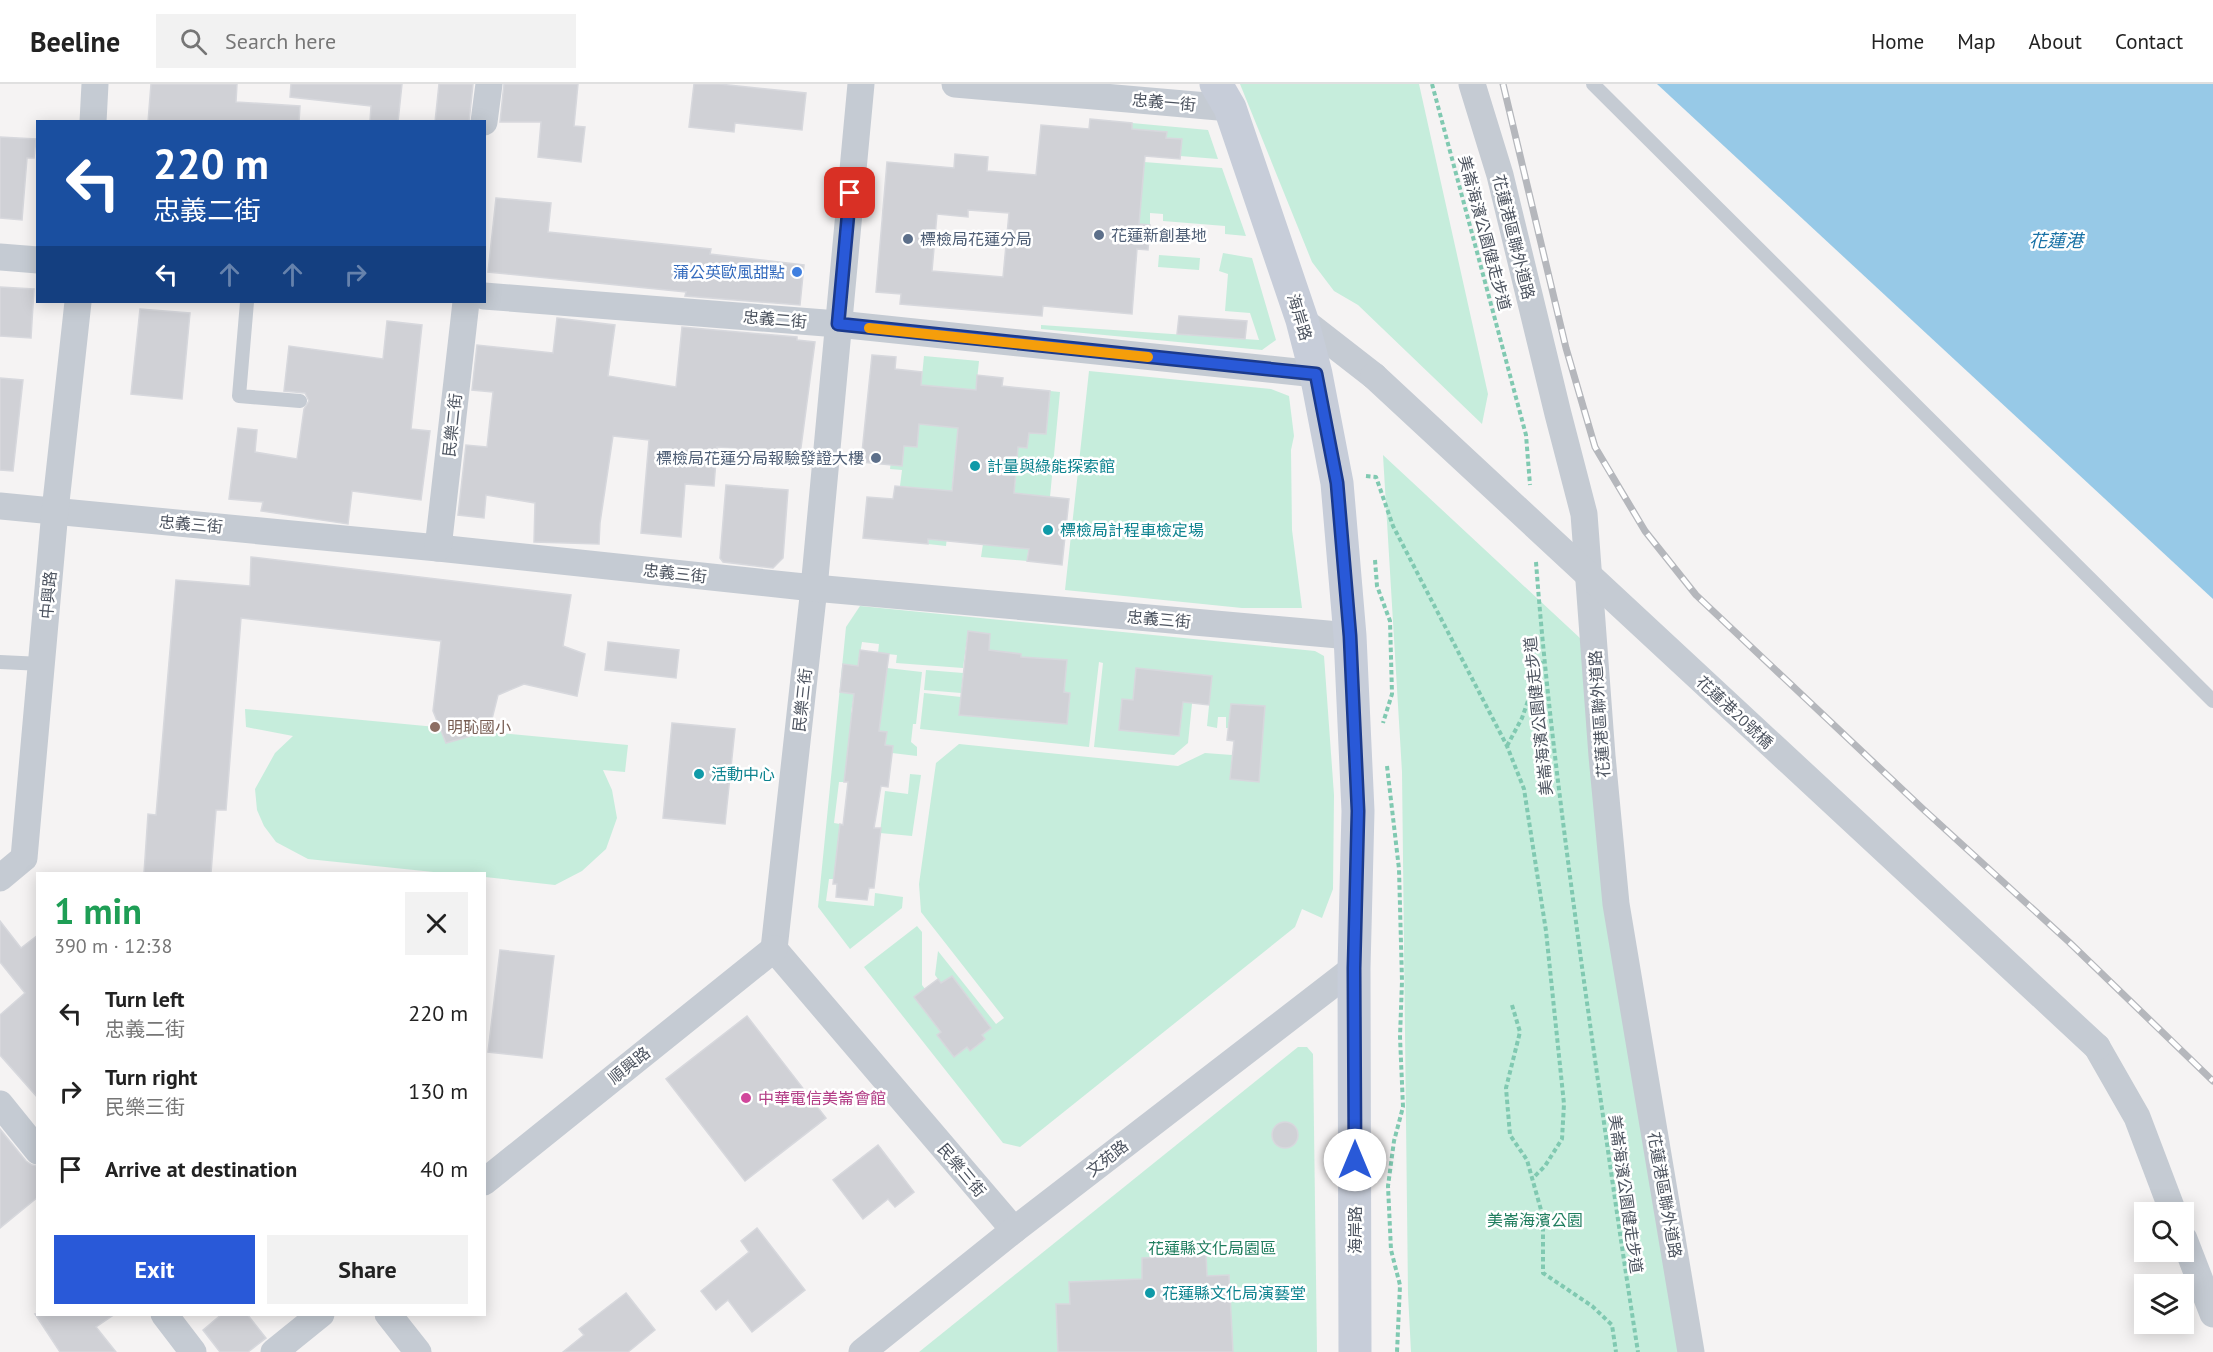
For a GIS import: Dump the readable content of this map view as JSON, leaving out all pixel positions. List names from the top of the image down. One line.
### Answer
{"streets":{"main road":["海岸路"],"street":["忠義一街","花蓮港區聯外道路","忠義二街","民樂二街","忠義三街","中興路","民樂三街","花蓮港20號橋","順興路","文苑路"],"path":["美崙海濱公園健走步道"]},"crossings":[["忠義一街","海岸路"],["海岸路","忠義二街"],["海岸路","忠義三街"],["海岸路","花蓮港20號橋"],["海岸路","文苑路"],["忠義二街","民樂三街"],["民樂二街","忠義三街"],["忠義三街","中興路"],["忠義三街","民樂三街"],["民樂三街","順興路"],["民樂三街","文苑路"]],"water":["花蓮港"],"parks":["美崙海濱公園","花蓮縣文化局園區"],"places":["花蓮新創基地","標檢局花蓮分局","蒲公英歐風甜點","標檢局花蓮分局報驗發證大樓","計量與綠能探索館","標檢局計程車檢定場","明恥國小","活動中心","中華電信美崙會館","花蓮縣文化局演藝堂"],"page":{"header":"Beeline","search":"Search here","nav":["Home","Map","About","Contact"],"turn":["220 m","忠義二街"],"heading":["1 min","390 m · 12:38"],"list":[{"name":"Turn left","note":"忠義二街","value":"220 m"},{"name":"Turn right","note":"民樂三街","value":"130 m"},{"name":"Arrive at destination","value":"40 m"}],"buttons":["Exit","Share"]}}
